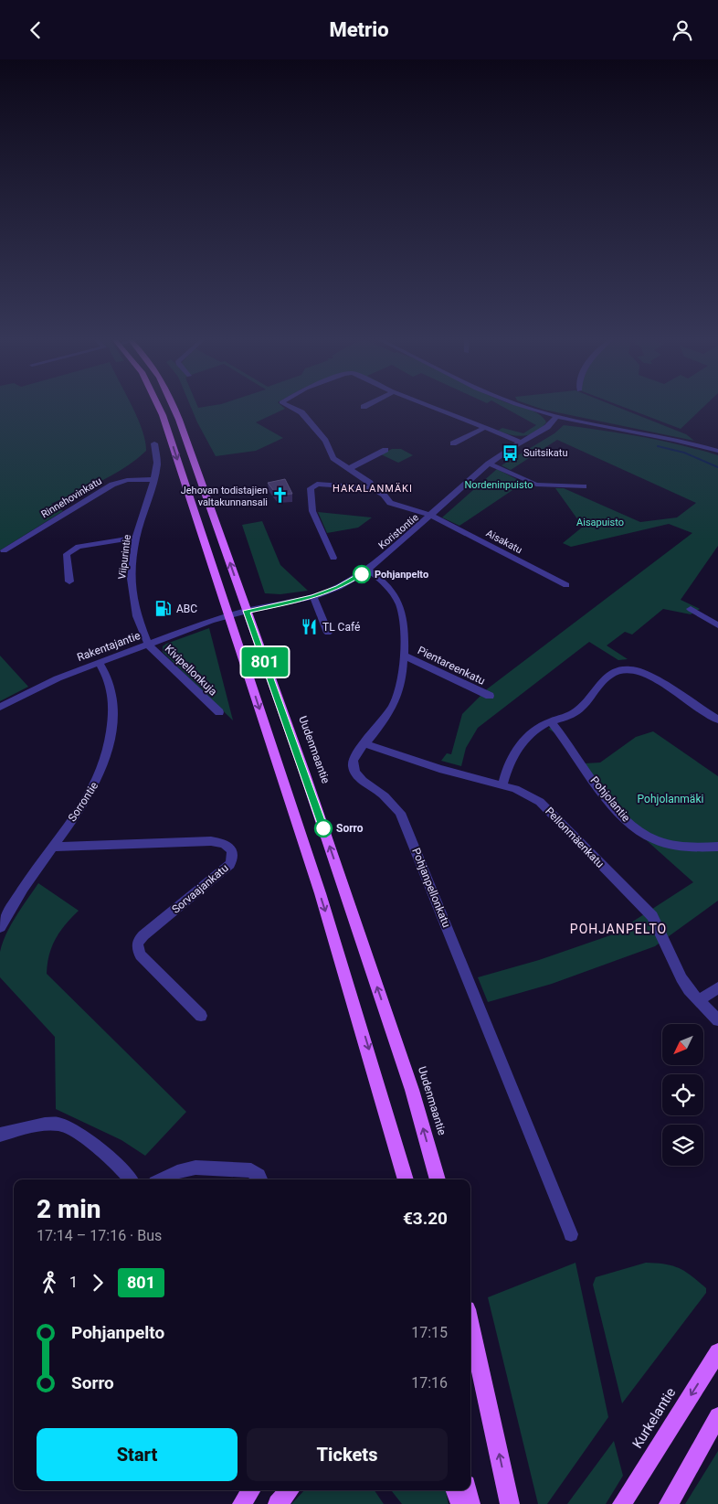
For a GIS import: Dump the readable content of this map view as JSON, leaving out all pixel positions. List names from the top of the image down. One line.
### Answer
{"streets":{"main road":["Uudenmaantie","Kurkelantie"],"street":["Rinnehovinkatu","Koristontie","Aisakatu","Viipurintie","Rakentajantie","Pientareenkatu","Kivipellonkuja","Pohjolantie","Sorrontie","Pellonmäenkatu","Pohjanpellonkatu","Sorvaajankatu"]},"crossings":[["Rinnehovinkatu","Viipurintie"],["Koristontie","Aisakatu"],["Koristontie","Rakentajantie"],["Koristontie","Uudenmaantie"],["Koristontie","Pohjanpellonkatu"],["Viipurintie","Rakentajantie"],["Viipurintie","Kivipellonkuja"],["Rakentajantie","Kivipellonkuja"],["Rakentajantie","Sorrontie"],["Pientareenkatu","Pohjanpellonkatu"],["Sorrontie","Sorvaajankatu"],["Pellonmäenkatu","Pohjanpellonkatu"]],"districts":["HAKALANMÄKI","POHJANPELTO"],"parks":["Nordeninpuisto","Aisapuisto","Pohjolanmäki"],"places":{"bus stop":["Suitsikatu"],"church":["Jehovan todistajien valtakunnansali"],"other":["Pohjanpelto","Sorro"],"fuel station":["ABC"],"restaurant":["TL Café"]},"lines":["bus line 801"],"north":"bottom left","page":{"header":"Metrio","on_map":"801","heading":["2 min","17:14 – 17:16 · Bus","€3.20"],"legs":["1","801"],"list":[{"name":"Pohjanpelto","value":"17:15"},{"name":"Sorro","value":"17:16"}],"buttons":["Start","Tickets"]}}
